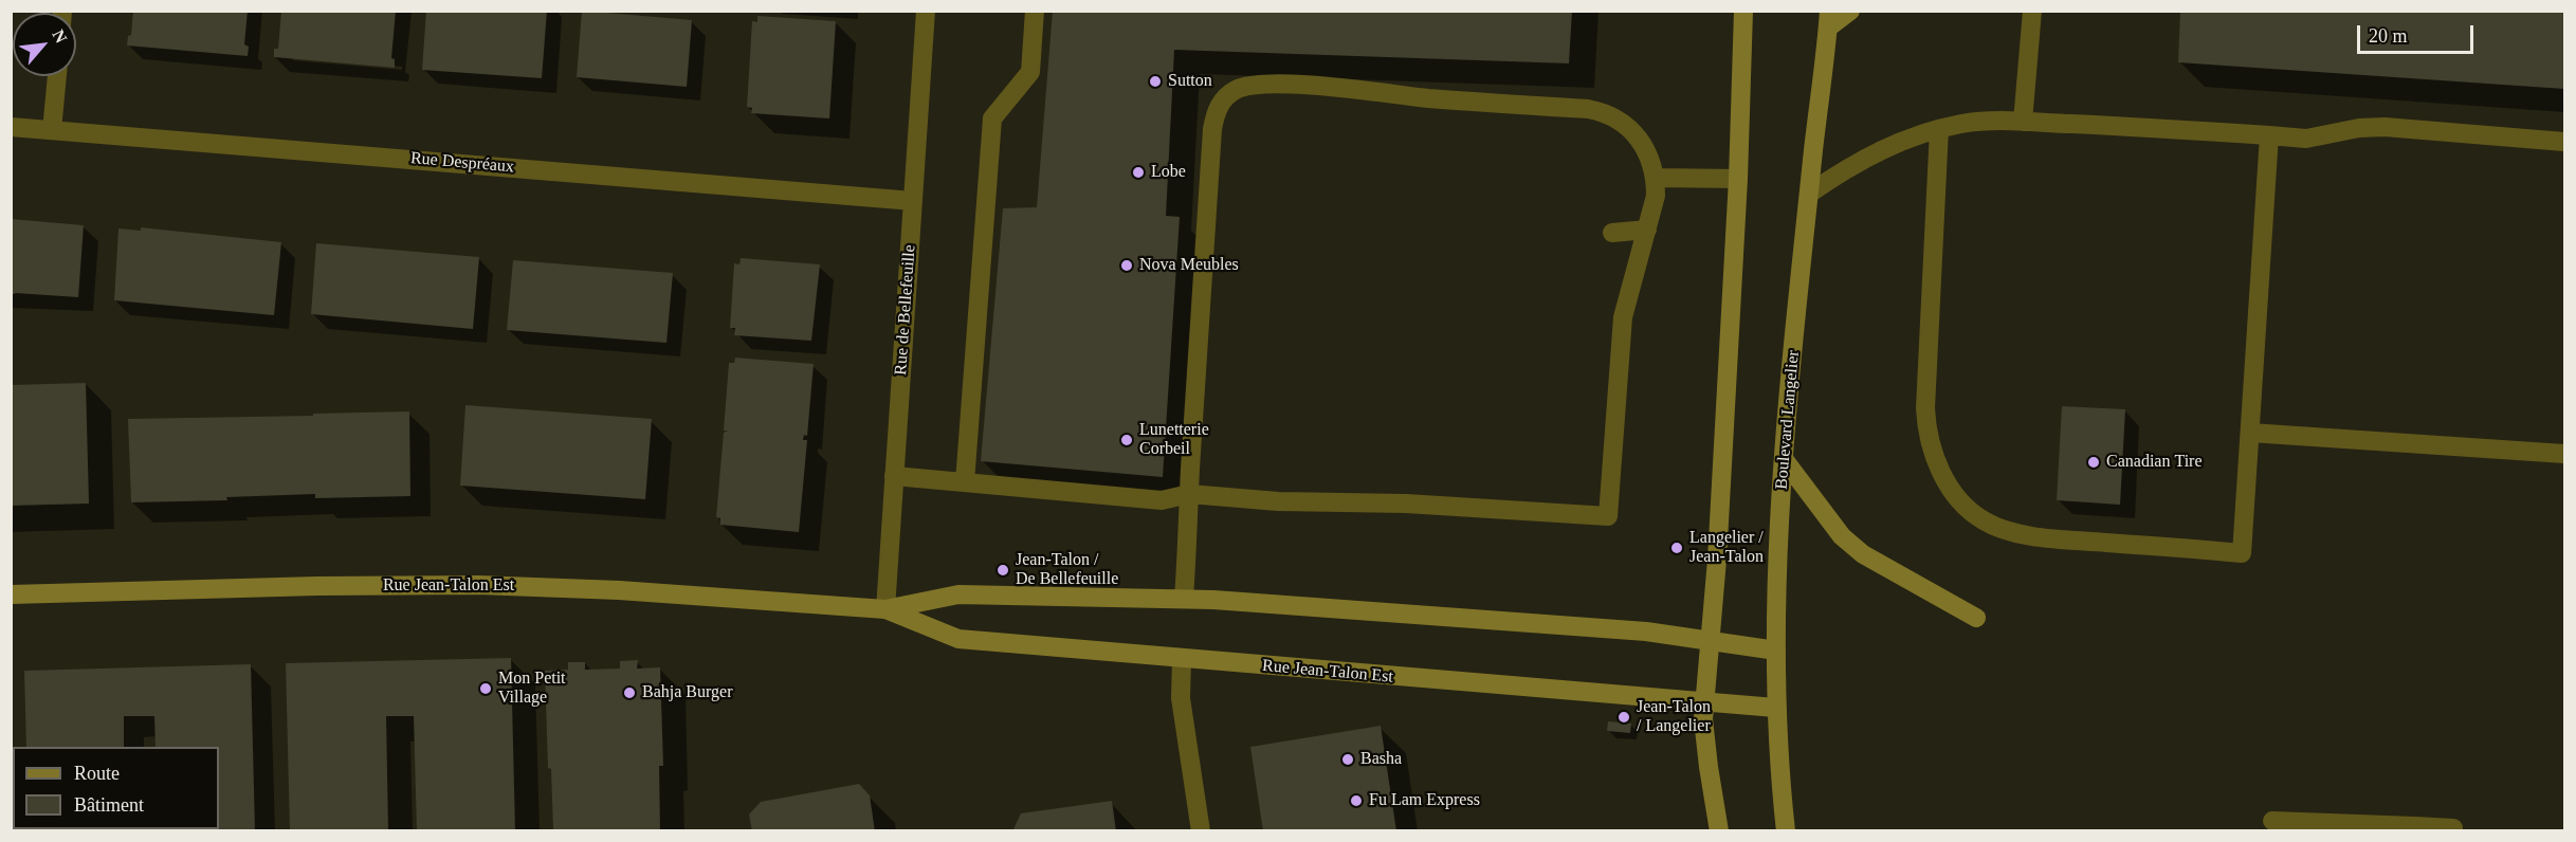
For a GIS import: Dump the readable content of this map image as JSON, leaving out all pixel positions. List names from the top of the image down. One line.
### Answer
{"streets":{"main road":["Boulevard Langelier","Rue Jean-Talon Est"],"street":["Rue Despréaux","Rue de Bellefeuille"]},"crossings":[["Rue Despréaux","Rue de Bellefeuille"],["Rue de Bellefeuille","Rue Jean-Talon Est"],["Boulevard Langelier","Rue Jean-Talon Est"]],"places":["Sutton","Lobe","Nova Meubles","Lunetterie Corbeil","Canadian Tire","Langelier / Jean-Talon","Jean-Talon / De Bellefeuille","Mon Petit Village","Bahja Burger","Jean-Talon / Langelier","Basha","Fu Lam Express"],"legend":["Route","Bâtiment"],"scale_bar":"20 m","north":"top right"}
